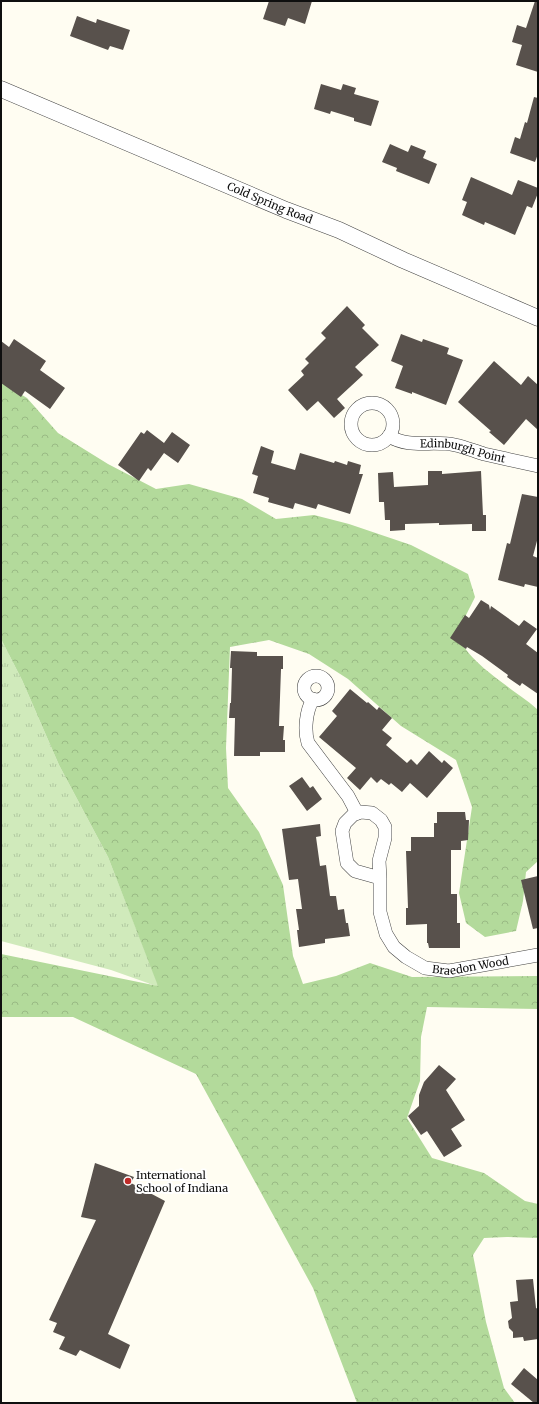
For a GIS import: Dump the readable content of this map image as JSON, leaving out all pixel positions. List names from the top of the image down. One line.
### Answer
{"streets":{"street":["Cold Spring Road","Edinburgh Point","Braedon Wood"]},"places":["International School of Indiana"]}
